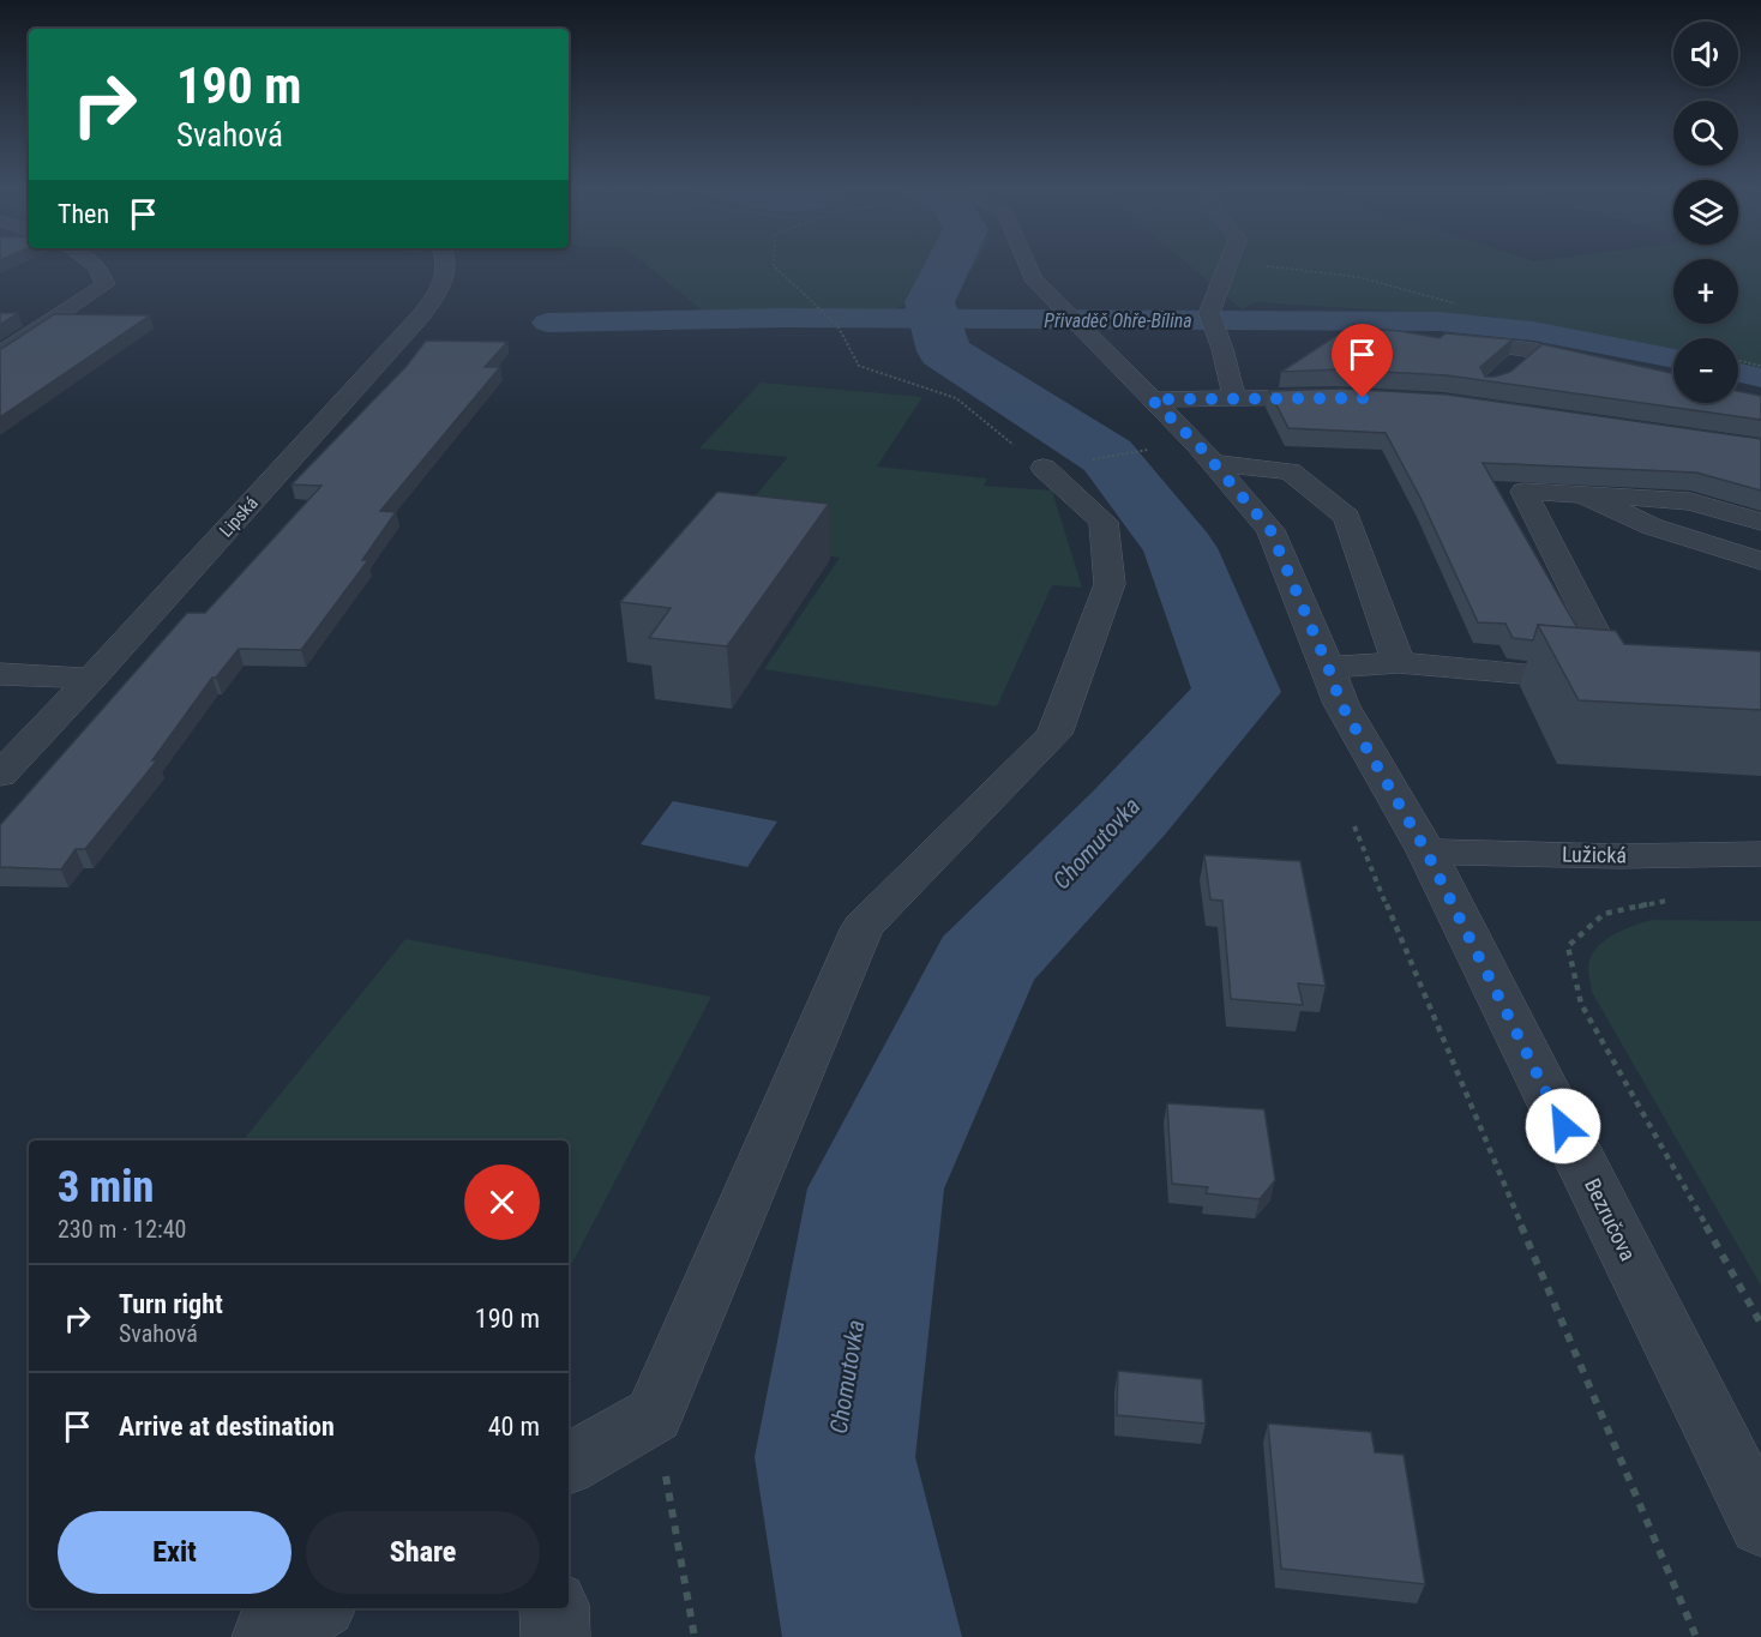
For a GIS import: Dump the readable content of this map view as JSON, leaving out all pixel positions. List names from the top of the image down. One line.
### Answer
{"streets":{"street":["Lipská","Lužická","Bezručova"]},"crossings":[["Lužická","Bezručova"]],"water":["Přivaděč Ohře-Bílina","Chomutovka"],"page":{"map_buttons":["+","−"],"turn":["190 m","Svahová"],"then":"Then","heading":["3 min","230 m · 12:40"],"list":[{"name":"Turn right","note":"Svahová","value":"190 m"},{"name":"Arrive at destination","value":"40 m"}],"buttons":["Exit","Share"]}}
